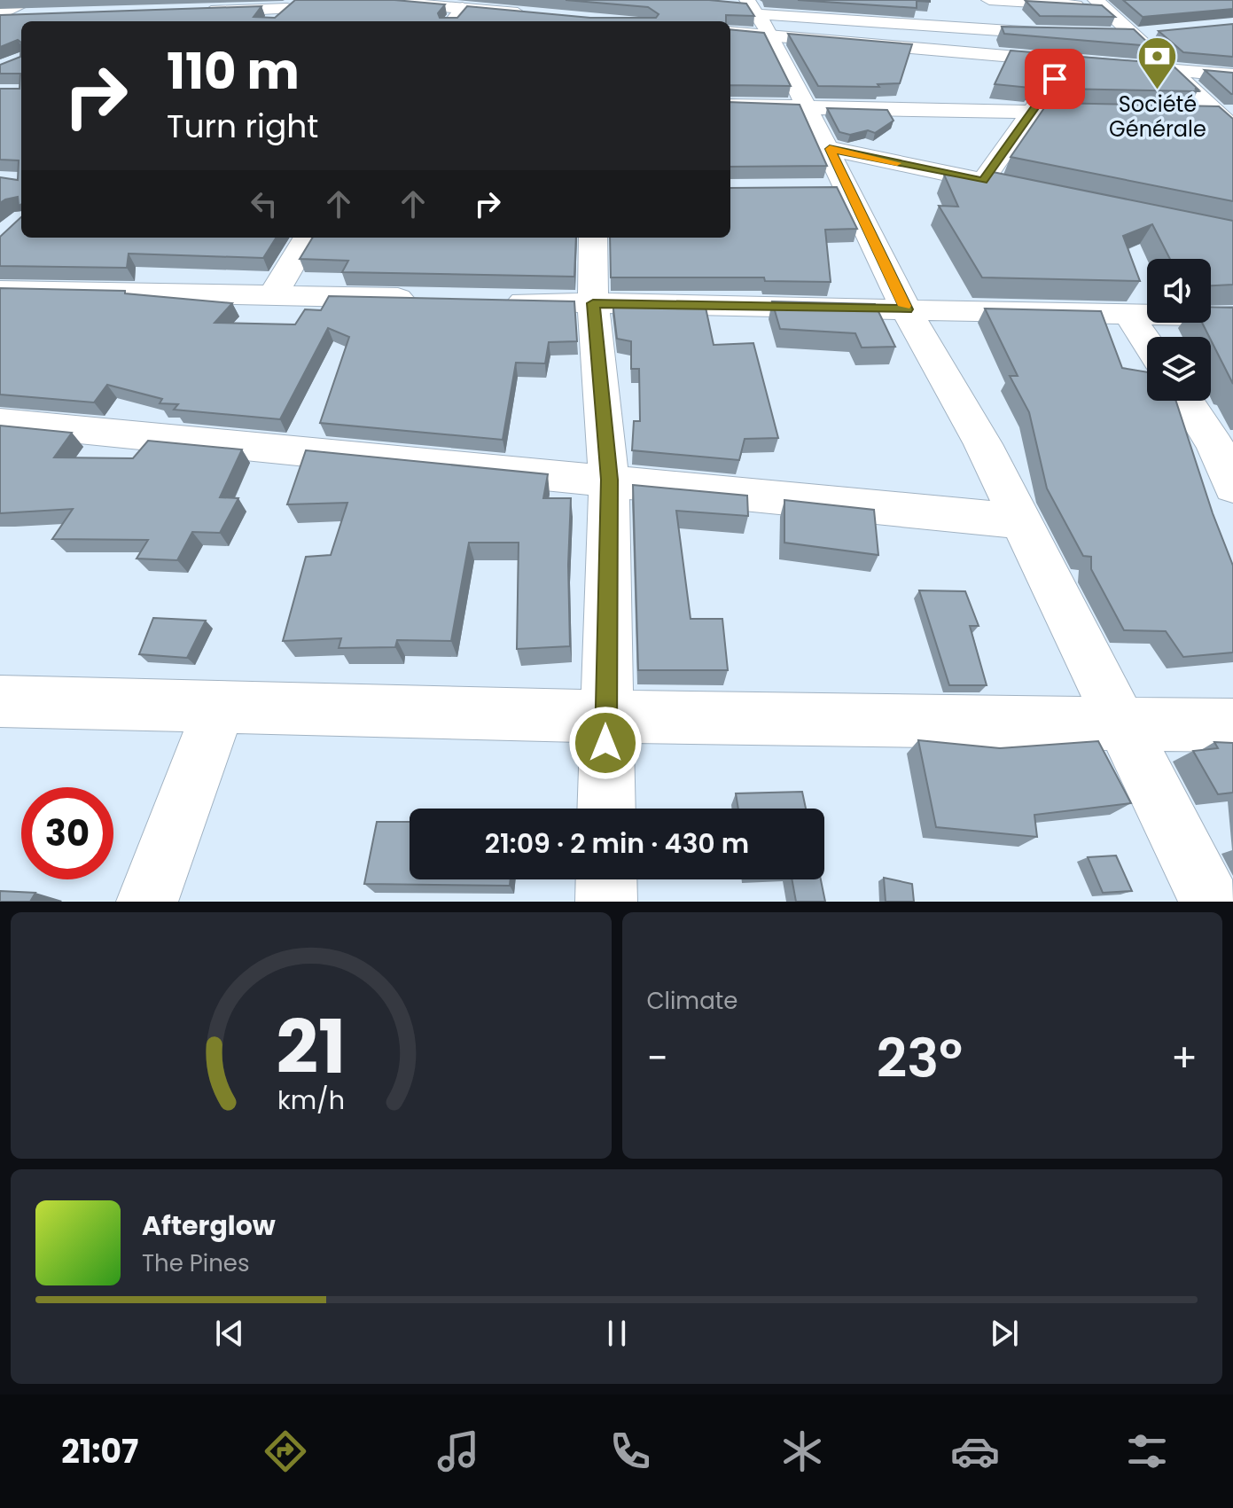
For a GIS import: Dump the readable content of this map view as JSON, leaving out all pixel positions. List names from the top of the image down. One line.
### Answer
{"places":{"bank":["Société Générale"]},"page":{"turn":["110 m","Turn right"],"limit":"30","trip":"21:09 · 2 min · 430 m","tile":"Climate","heat":["−","23°","+"],"song":["Afterglow","The Pines"],"tabs":"21:07","gauge":["21","km/h"]}}
